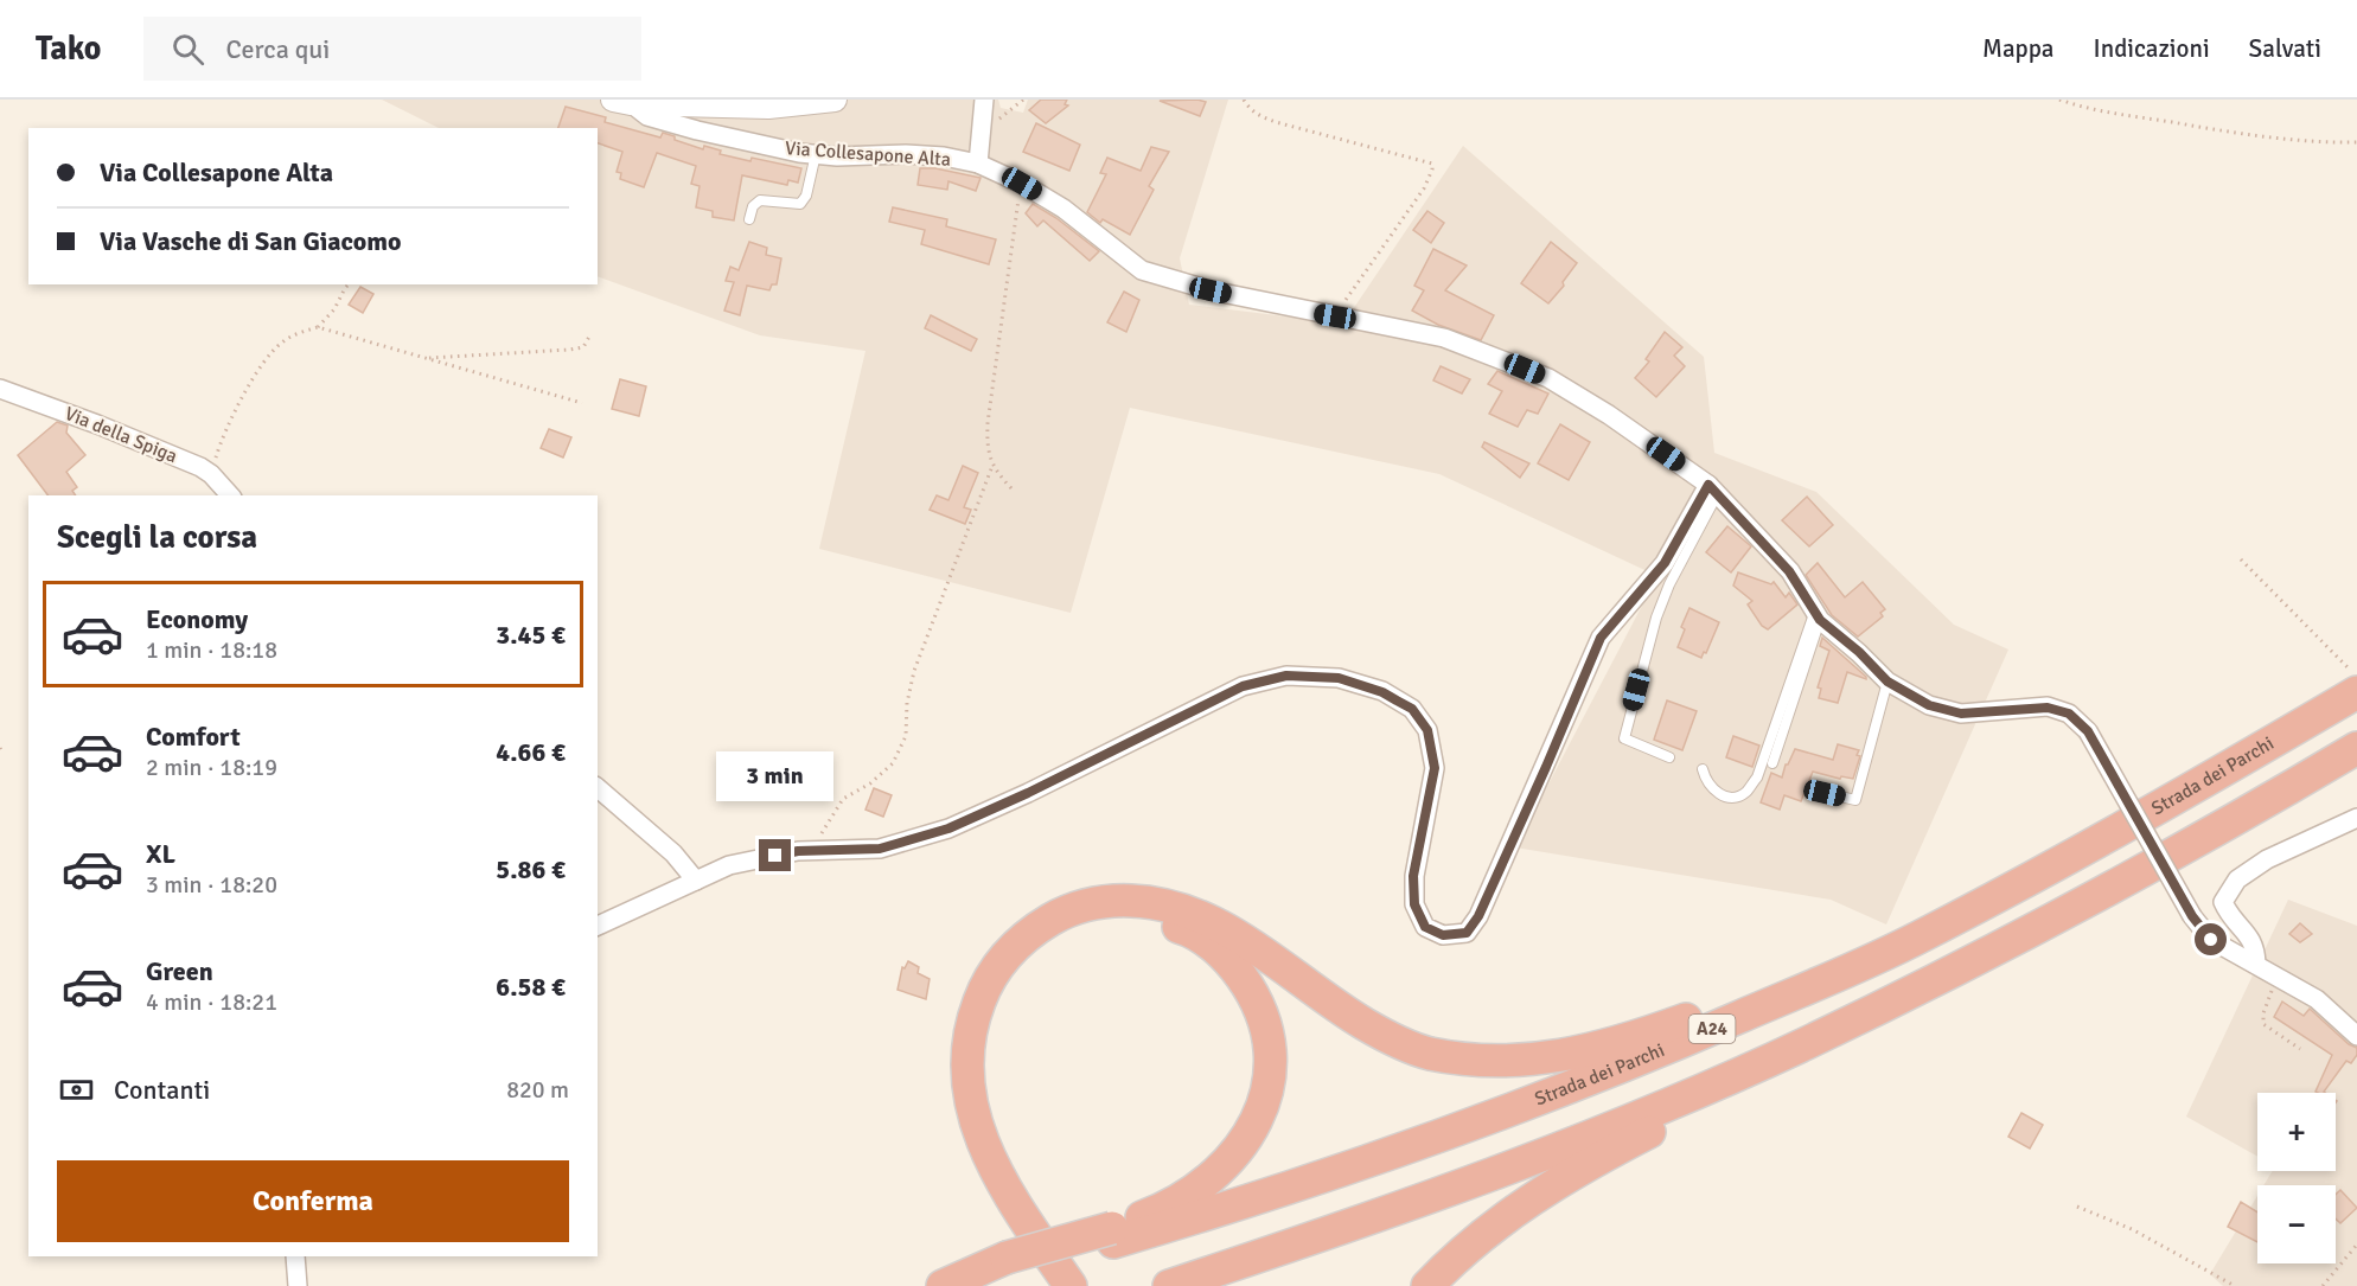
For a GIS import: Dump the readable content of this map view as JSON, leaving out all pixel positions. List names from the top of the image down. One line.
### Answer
{"streets":{"highway":["Strada dei Parchi","A24"],"street":["Via Collesapone Alta","Via della Spiga"]},"page":{"header":"Tako","search":"Cerca qui","nav":["Mappa","Indicazioni","Salvati"],"banner":["Via Collesapone Alta","Via Vasche di San Giacomo"],"heading":"Scegli la corsa","list":[{"name":"Economy","note":"1 min · 18:18","value":"3.45 €"},{"name":"Comfort","note":"2 min · 18:19","value":"4.66 €"},{"name":"XL","note":"3 min · 18:20","value":"5.86 €"},{"name":"Green","note":"4 min · 18:21","value":"6.58 €"}],"bubble":"3 min","pay":["Contanti","820 m"],"map_buttons":["+","−"],"buttons":"Conferma"}}
